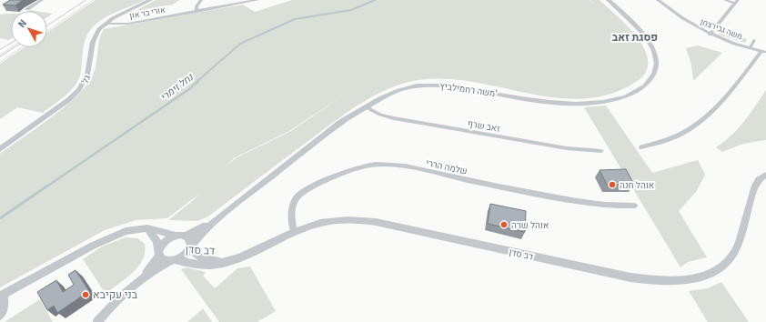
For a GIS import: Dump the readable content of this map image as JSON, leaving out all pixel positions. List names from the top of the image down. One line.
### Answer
{"streets":{"street":["אורי בר און","משה גבירצמן","גל","משה רחמילביץ'","זאב שרף","שלמה הררי","דב סדן"]},"crossings":[["אורי בר און","גל"],["משה רחמילביץ'","זאב שרף"],["משה רחמילביץ'","דב סדן"],["שלמה הררי","דב סדן"]],"districts":["פסגת זאב"],"water":["נחל זימרי"],"places":["אוהל חנה","אוהל שרה","בני עקיבא"],"north":"top left"}
